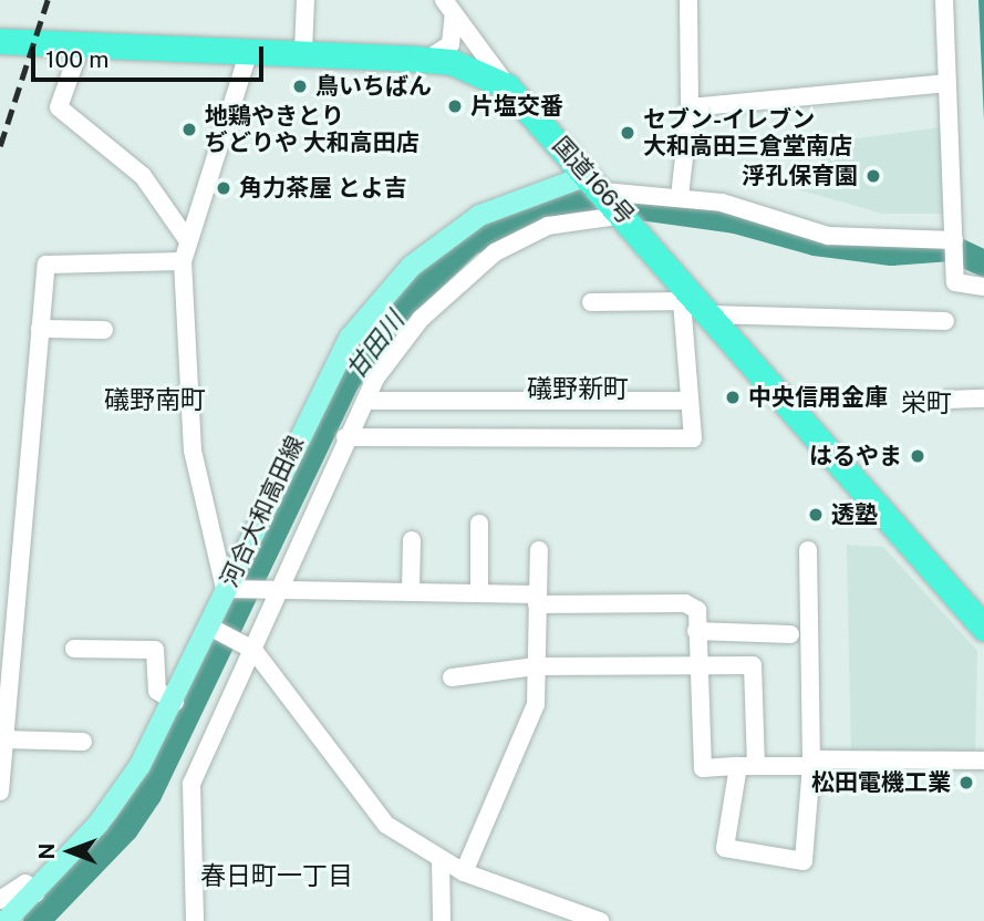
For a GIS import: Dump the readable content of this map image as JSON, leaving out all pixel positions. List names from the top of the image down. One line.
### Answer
{"streets":{"highway":["国道166号"],"main road":["河合大和高田線"]},"crossings":[["国道166号","河合大和高田線"]],"districts":["礒野新町","礒野南町","栄町","春日町一丁目"],"water":["甘田川"],"places":["鳥いちばん","片塩交番","地鶏やきとり ぢどりや 大和高田店","セブン-イレブン 大和高田三倉堂南店","浮孔保育園","角力茶屋 とよ吉","中央信用金庫","はるやま","透塾","松田電機工業"],"scale_bar":"100 m","north":"left"}
